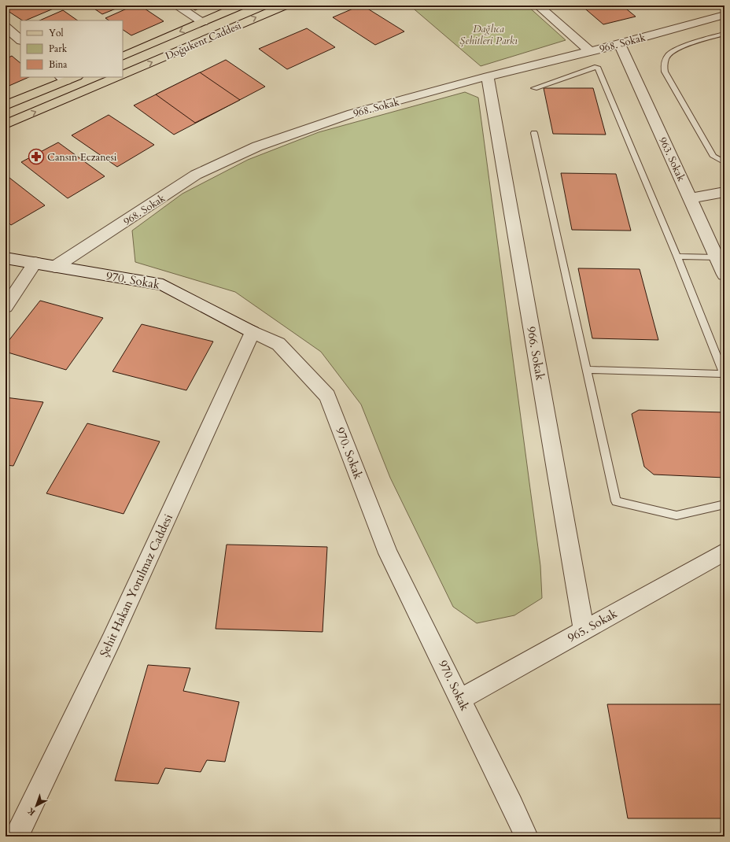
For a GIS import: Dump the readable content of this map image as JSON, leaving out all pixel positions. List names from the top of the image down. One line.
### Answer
{"streets":{"main road":["Doğukent Caddesi"],"street":["968. Sokak","963. Sokak","970. Sokak","966. Sokak","Şehit Hakan Yorulmaz Caddesi","965. Sokak"]},"crossings":[["968. Sokak","963. Sokak"],["968. Sokak","970. Sokak"],["968. Sokak","966. Sokak"],["970. Sokak","Şehit Hakan Yorulmaz Caddesi"],["970. Sokak","965. Sokak"],["966. Sokak","965. Sokak"]],"parks":["Dağlıca Şehitleri Parkı"],"places":{"pharmacy":["Cansın Eczanesi"]},"legend":["Yol","Park","Bina"],"north":"bottom left"}
